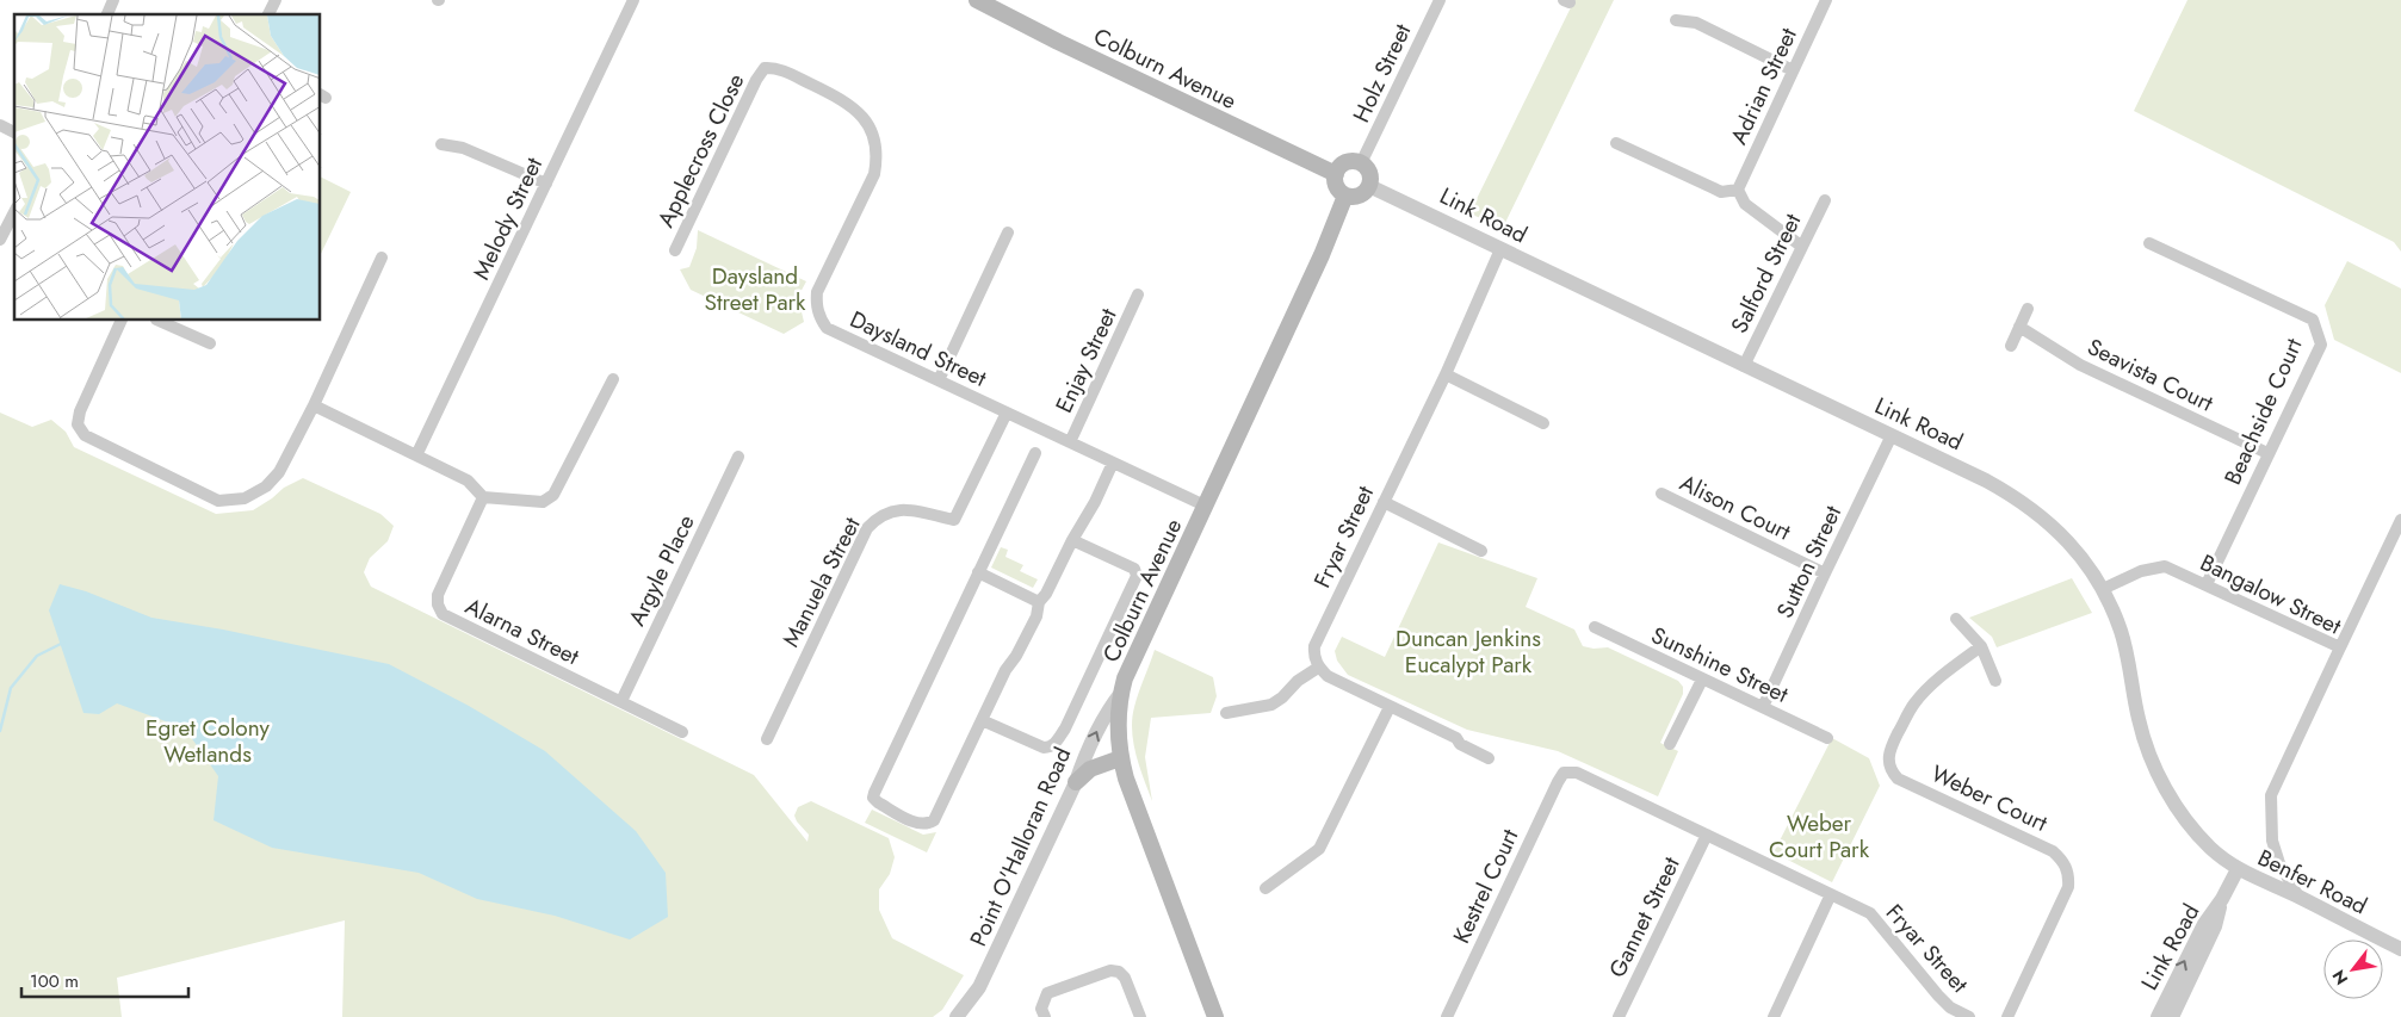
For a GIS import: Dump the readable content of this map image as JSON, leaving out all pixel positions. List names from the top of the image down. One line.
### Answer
{"streets":{"main road":["Colburn Avenue"],"street":["Holz Street","Adrian Street","Applecross Close","Link Road","Melody Street","Salford Street","Daysland Street","Enjay Street","Seavista Court","Beachside Court","Alison Court","Fryar Street","Sutton Street","Argyle Place","Manuela Street","Bangalow Street","Alarna Street","Sunshine Street","Weber Court","Point O'Halloran Road","Benfer Road","Kestrel Court","Gannet Street"]},"crossings":[["Colburn Avenue","Holz Street"],["Colburn Avenue","Link Road"],["Colburn Avenue","Daysland Street"],["Colburn Avenue","Point O'Halloran Road"],["Holz Street","Link Road"],["Applecross Close","Daysland Street"],["Link Road","Salford Street"],["Link Road","Fryar Street"],["Link Road","Sutton Street"],["Link Road","Bangalow Street"],["Link Road","Benfer Road"],["Daysland Street","Enjay Street"],["Daysland Street","Manuela Street"],["Seavista Court","Beachside Court"],["Beachside Court","Bangalow Street"],["Alison Court","Sutton Street"],["Fryar Street","Kestrel Court"],["Fryar Street","Gannet Street"],["Sutton Street","Sunshine Street"],["Argyle Place","Alarna Street"],["Bangalow Street","Benfer Road"]],"parks":["Daysland Street Park","Duncan Jenkins Eucalypt Park","Egret Colony Wetlands","Weber Court Park"],"scale_bar":"100 m","north":"bottom left"}
